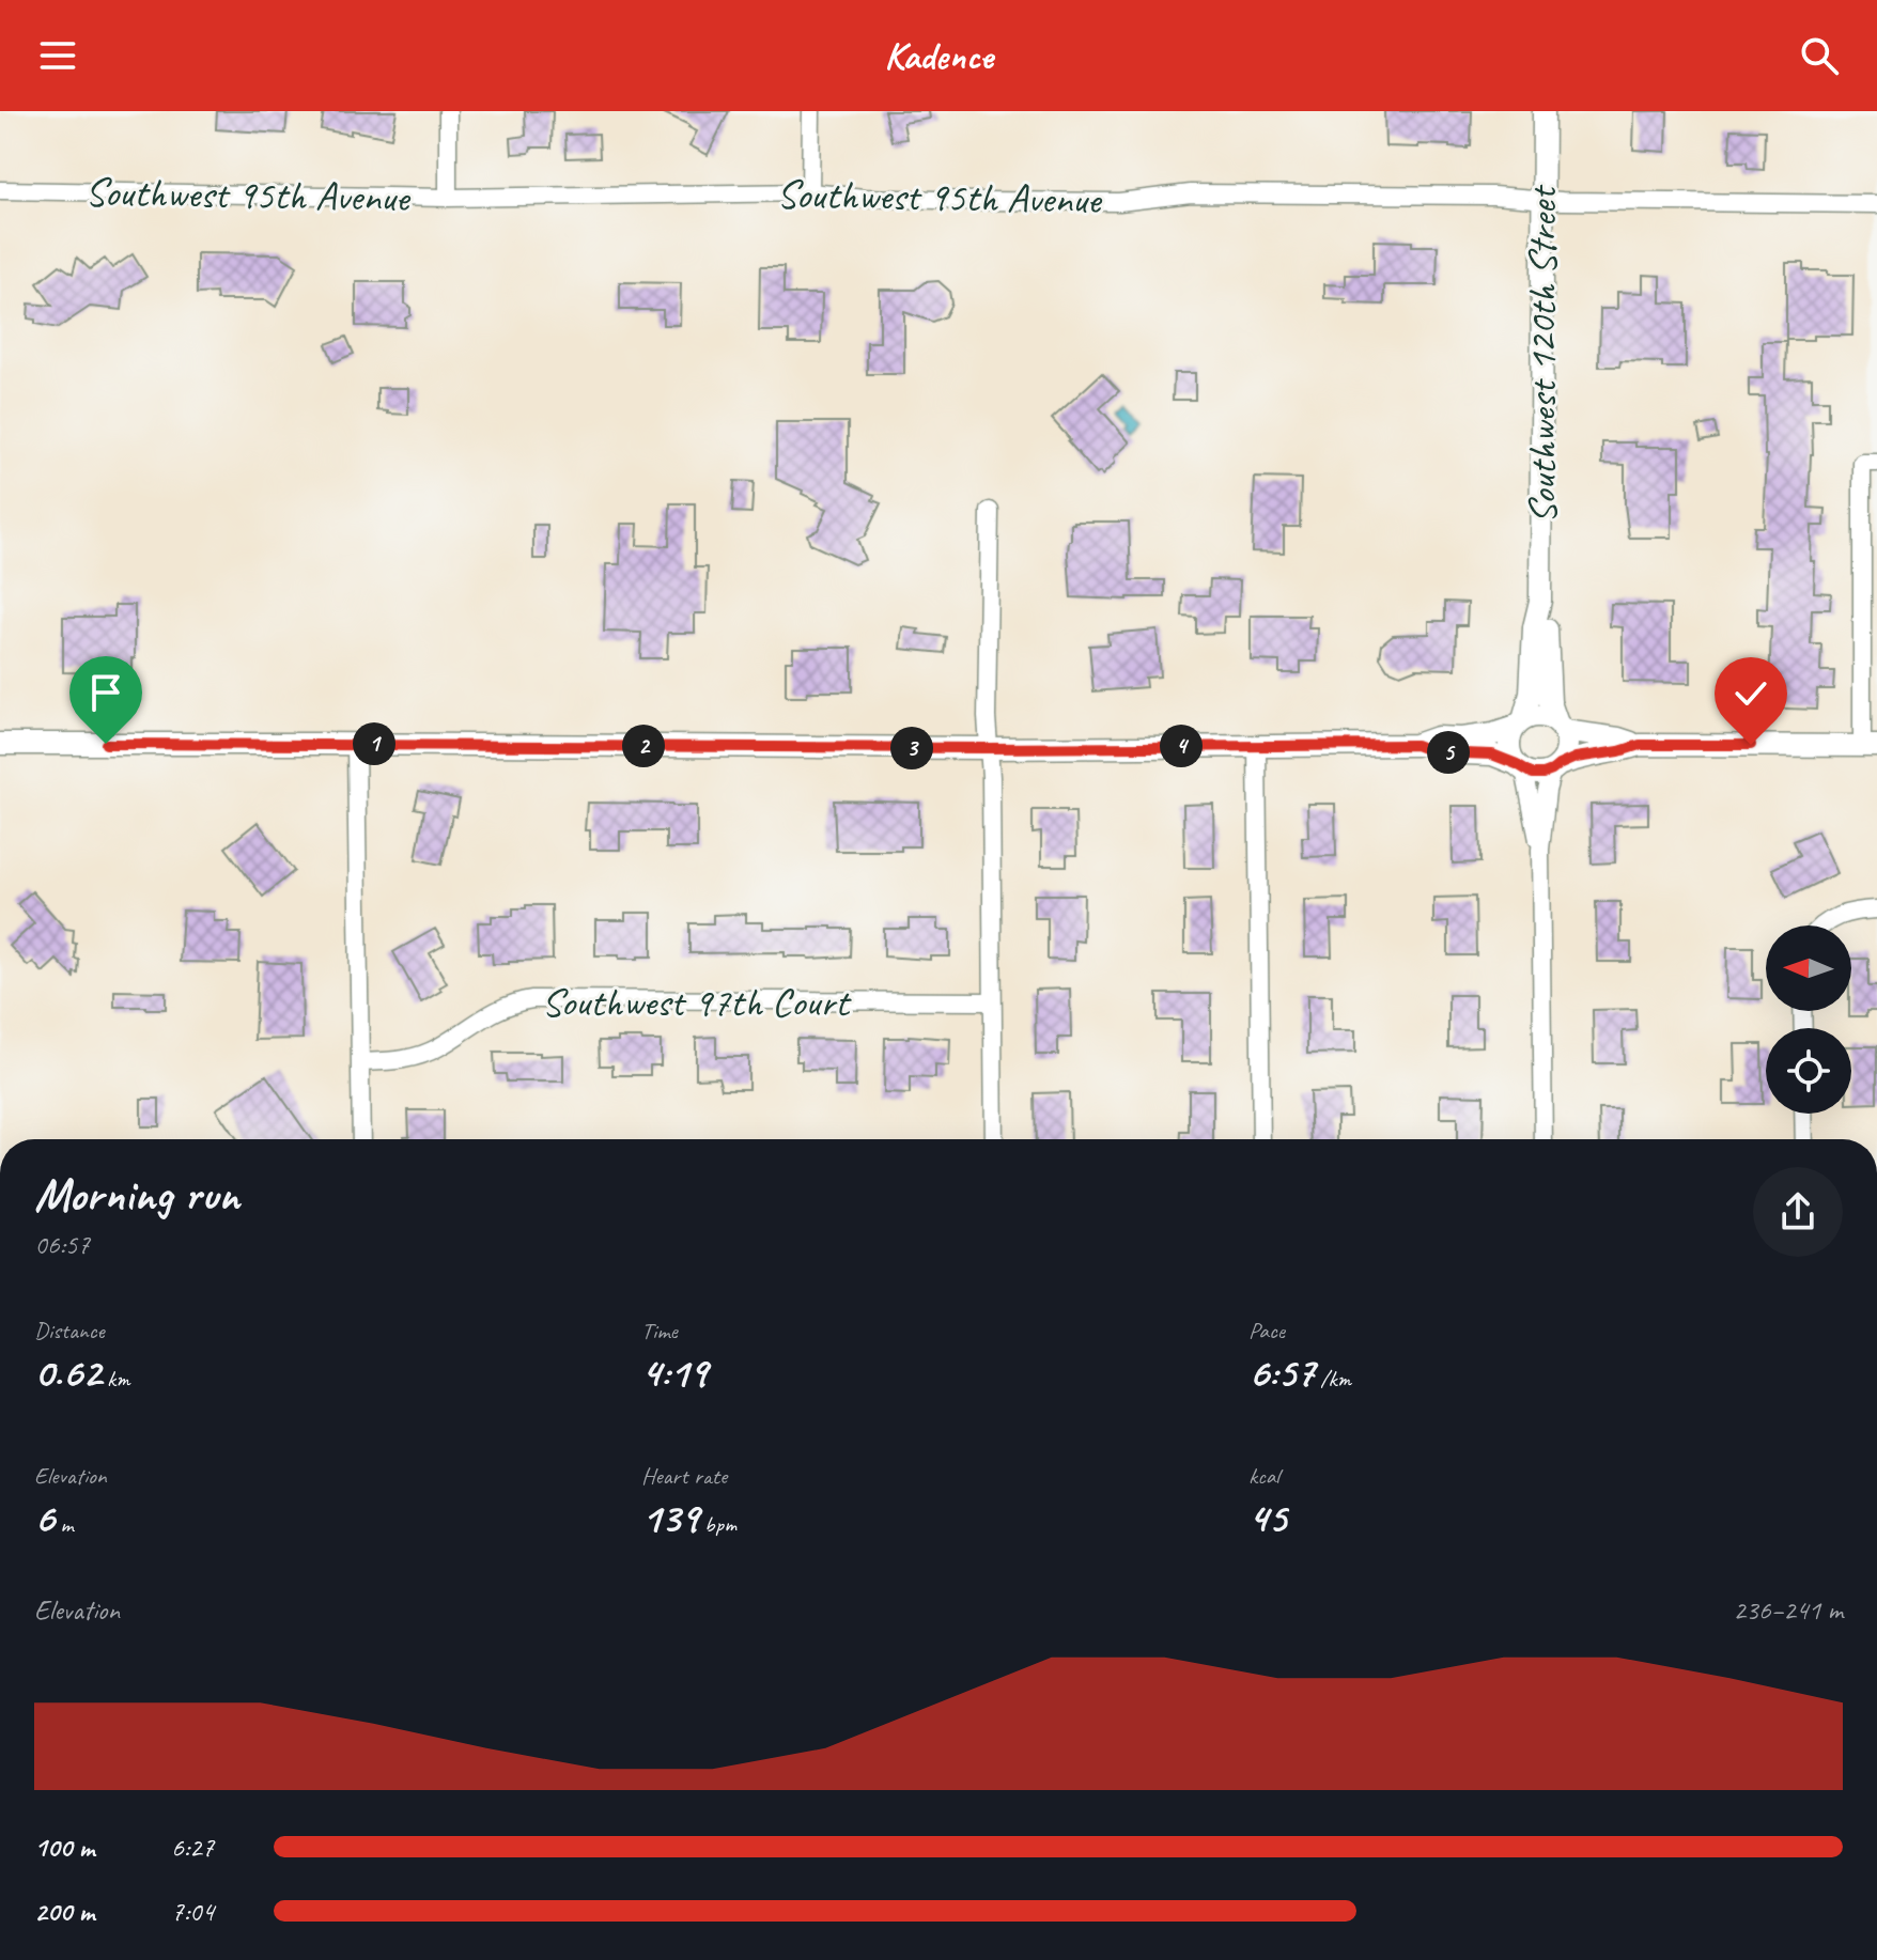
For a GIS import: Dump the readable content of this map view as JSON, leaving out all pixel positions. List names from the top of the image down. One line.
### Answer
{"streets":{"street":["Southwest 95th Avenue","Southwest 120th Street","Southwest 97th Court"]},"crossings":[["Southwest 95th Avenue","Southwest 120th Street"]],"north":"left","page":{"header":"Kadence","pins":["1","2","4","3","5"],"heading":["Morning run","06:57"],"stats":[["Distance","0.62 km"],["Time","4:19"],["Pace","6:57 /km"],["Elevation","6 m"],["Heart rate","139 bpm"],["kcal","45"]],"chart":["Elevation","236–241 m"],"list":[{"name":"100 m","note":"6:27"},{"name":"200 m","note":"7:04"}]}}
